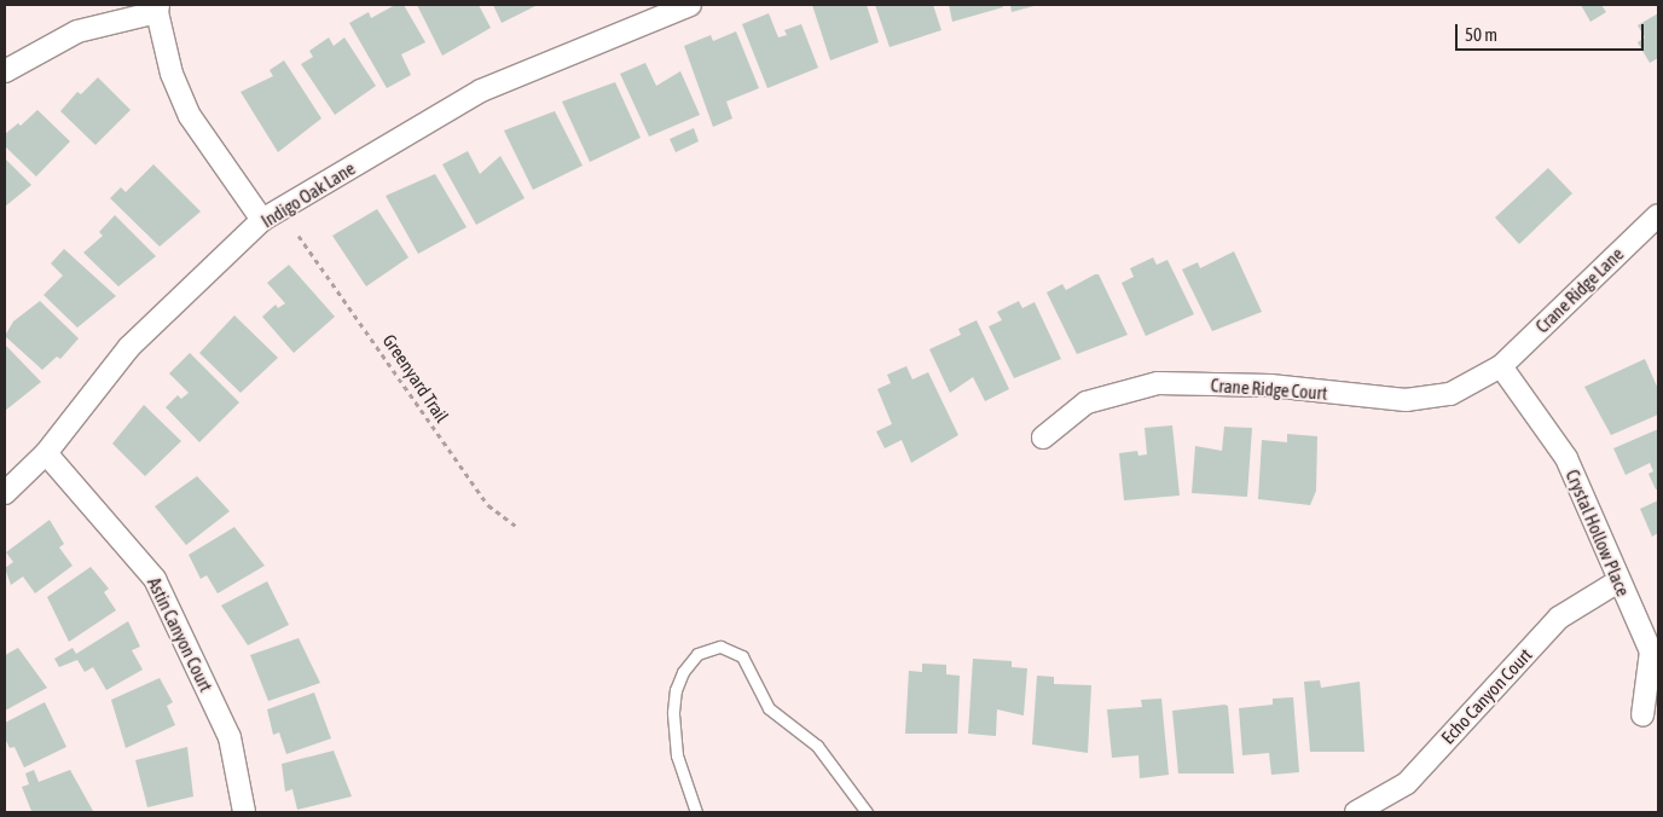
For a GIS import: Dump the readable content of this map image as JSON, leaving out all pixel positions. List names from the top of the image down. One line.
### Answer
{"streets":{"street":["Indigo Oak Lane","Crane Ridge Lane","Crane Ridge Court","Crystal Hollow Place","Astin Canyon Court","Echo Canyon Court"],"path":["Greenyard Trail"]},"crossings":[["Indigo Oak Lane","Astin Canyon Court"],["Crane Ridge Lane","Crane Ridge Court"],["Crane Ridge Lane","Crystal Hollow Place"],["Crane Ridge Court","Crystal Hollow Place"],["Crystal Hollow Place","Echo Canyon Court"]],"scale_bar":"50 m"}
